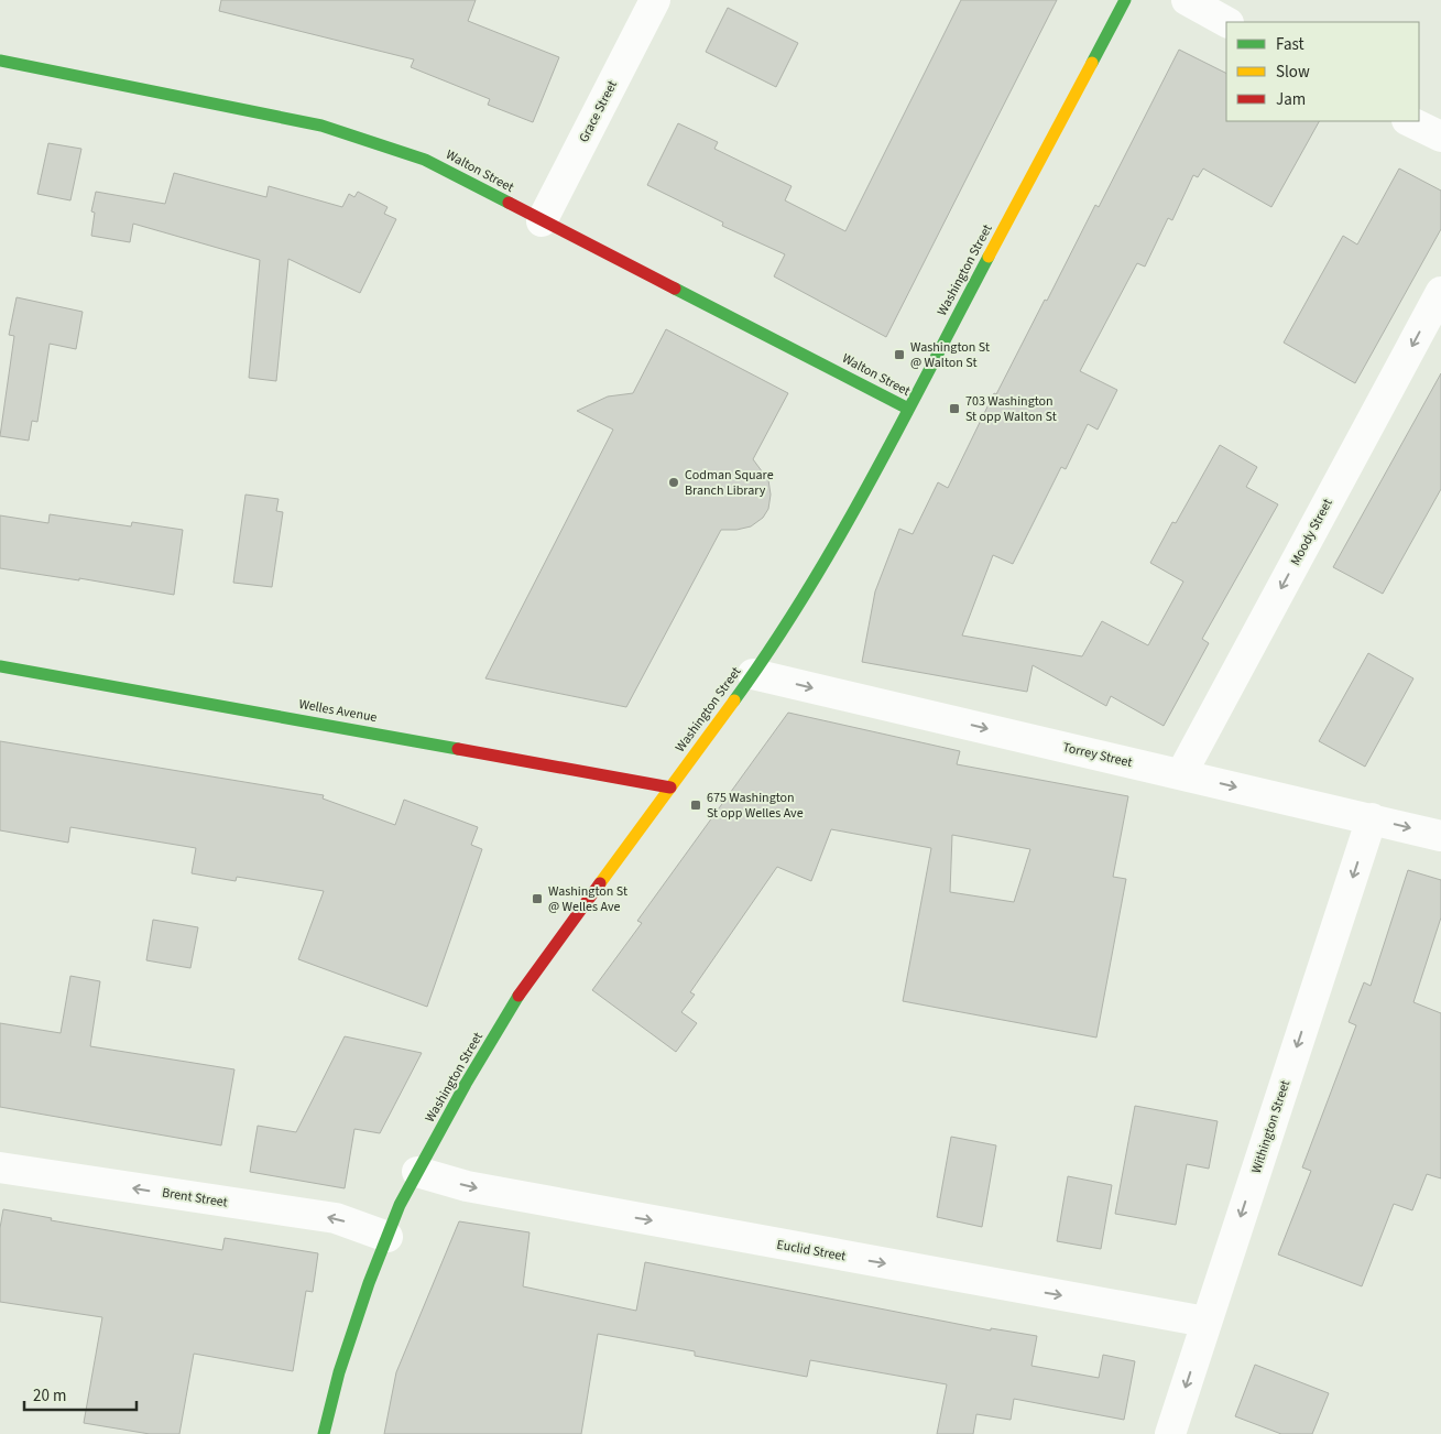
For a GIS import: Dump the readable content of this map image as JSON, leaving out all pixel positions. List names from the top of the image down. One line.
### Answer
{"streets":{"main road":["Walton Street","Washington Street","Welles Avenue"],"street":["Grace Street","Moody Street","Torrey Street","Withington Street","Brent Street","Euclid Street"]},"crossings":[["Grace Street","Walton Street"],["Walton Street","Washington Street"],["Washington Street","Welles Avenue"],["Washington Street","Torrey Street"],["Washington Street","Brent Street"],["Washington Street","Euclid Street"],["Moody Street","Torrey Street"],["Torrey Street","Withington Street"],["Withington Street","Euclid Street"]],"one_way":["Moody Street","Torrey Street","Withington Street","Brent Street","Euclid Street"],"places":{"transit":["Washington St @ Walton St","703 Washington St opp Walton St","675 Washington St opp Welles Ave","Washington St @ Welles Ave"],"other":["Codman Square Branch Library"]},"legend":["Fast","Slow","Jam"],"scale_bar":"20 m"}
